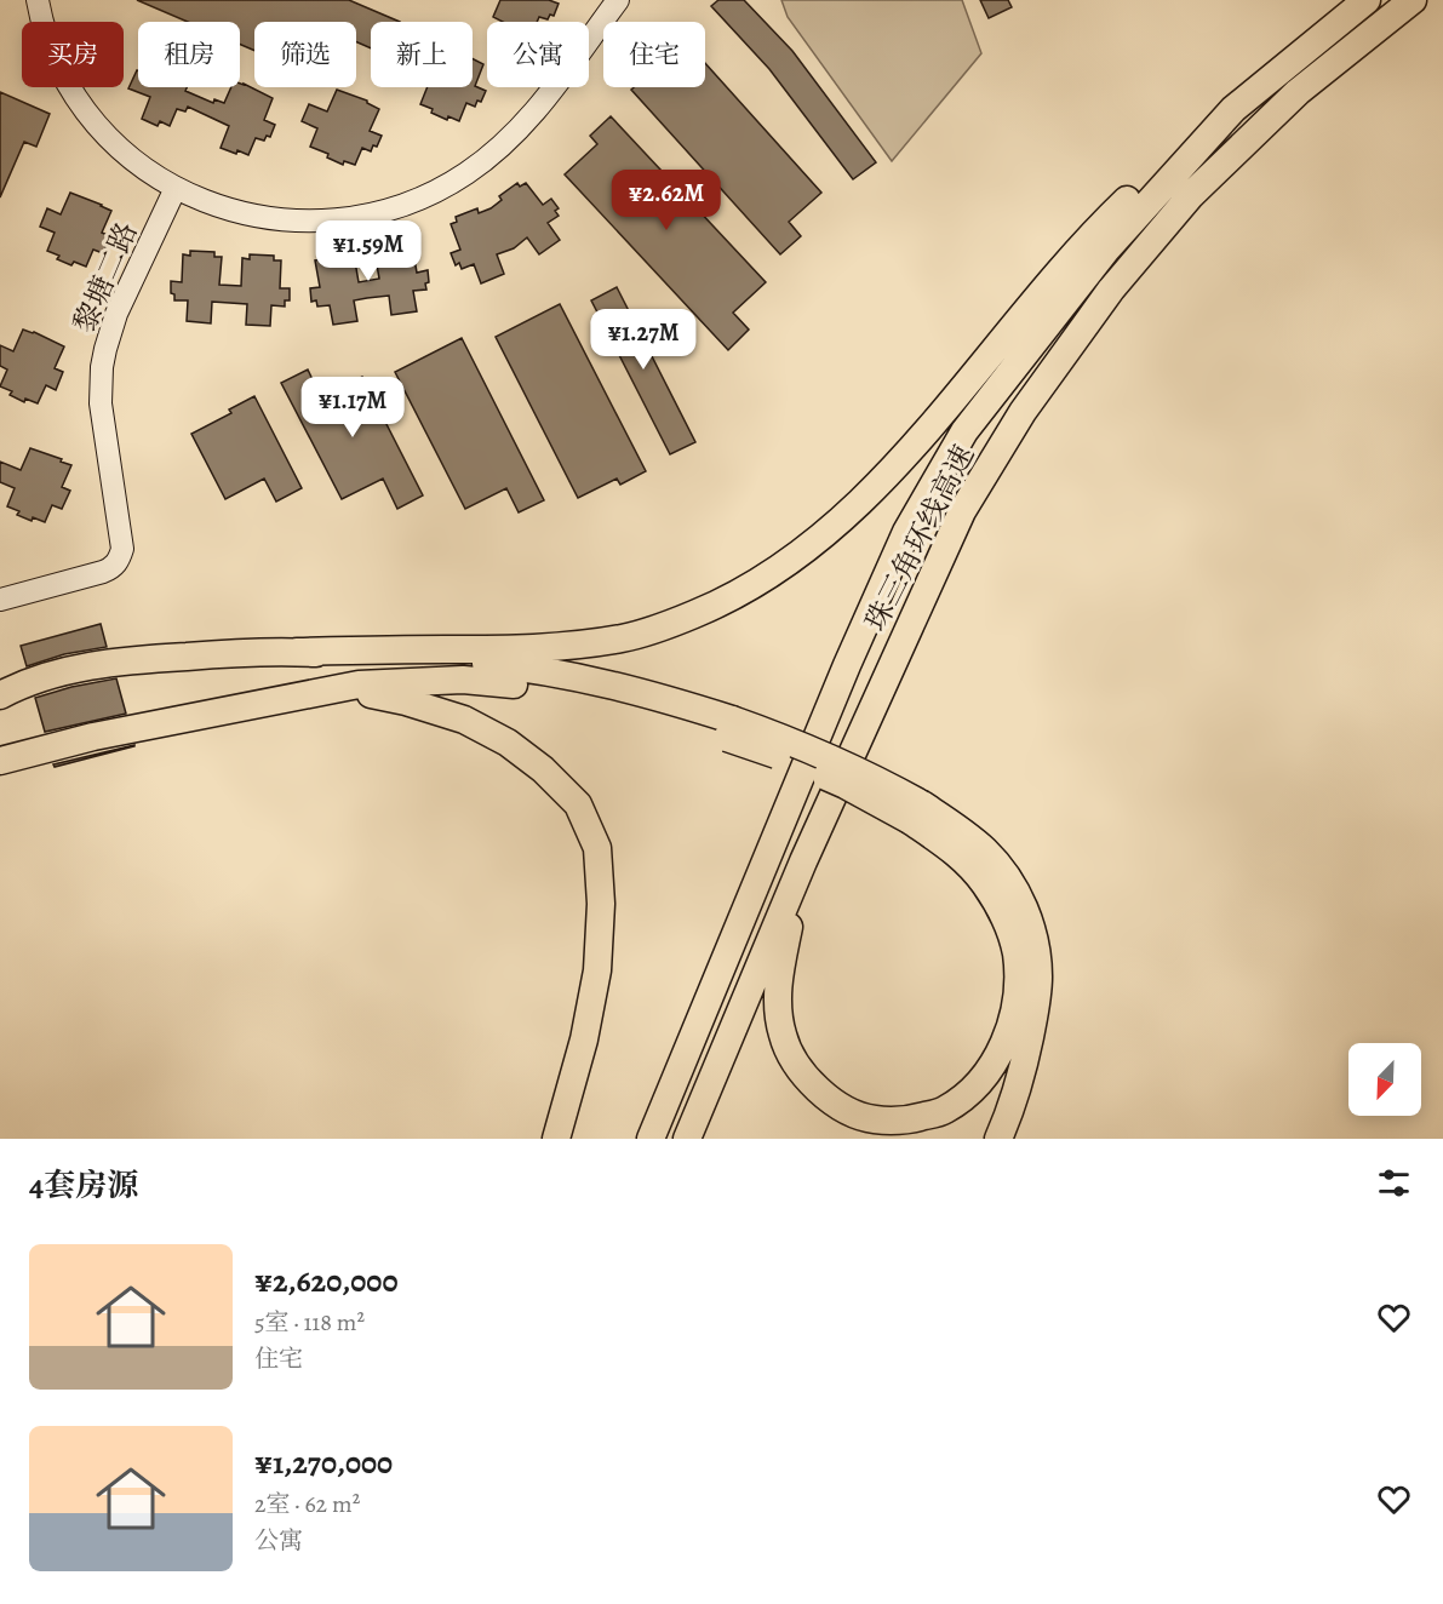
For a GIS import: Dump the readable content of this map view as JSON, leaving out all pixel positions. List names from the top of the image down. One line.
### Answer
{"streets":{"highway":["珠三角环线高速"],"street":["黎塘二路"]},"north":"bottom left","page":{"chip":["买房","租房","筛选","新上","公寓","住宅"],"price":["¥2.62M","¥1.59M","¥1.27M","¥1.17M"],"heading":"4套房源","list":[{"name":"¥2,620,000","note":"5室 · 118 m² · 住宅"},{"name":"¥1,270,000","note":"2室 · 62 m² · 公寓"}]}}
